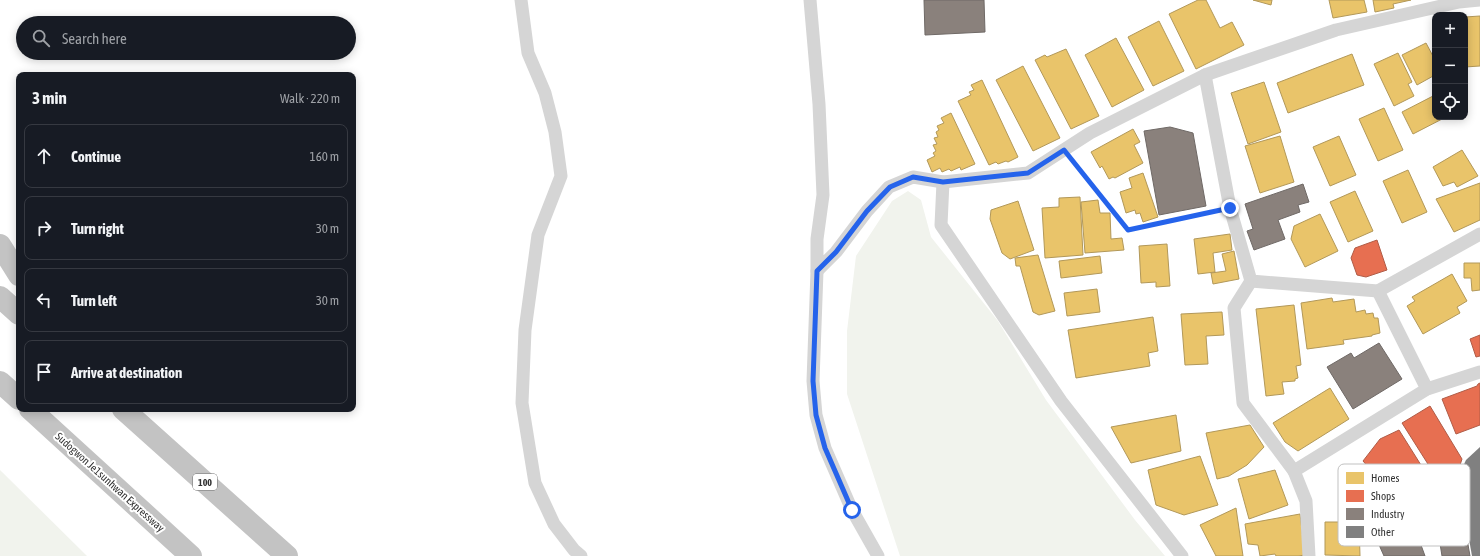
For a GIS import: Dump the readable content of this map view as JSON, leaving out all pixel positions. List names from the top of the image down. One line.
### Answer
{"streets":{"highway":["Sudogwon Je1sunhwan Expressway","100"]},"legend":["Homes","Shops","Industry","Other"],"page":{"map_buttons":["+","−"],"search":"Search here","heading":["3 min","Walk · 220 m"],"list":[["Continue","160 m"],["Turn right","30 m"],["Turn left","30 m"],"Arrive at destination"]}}
